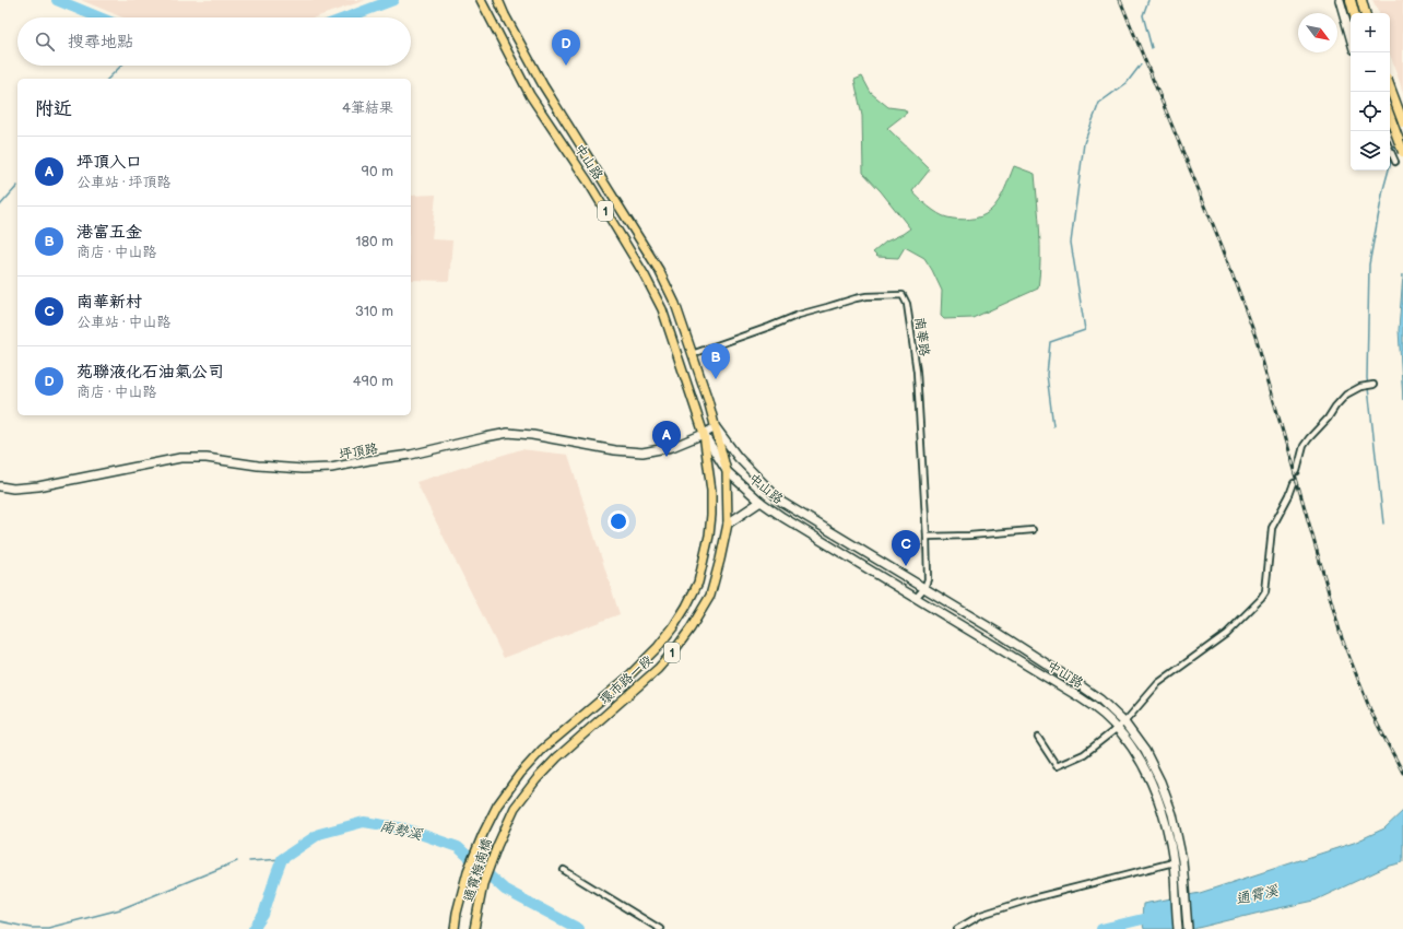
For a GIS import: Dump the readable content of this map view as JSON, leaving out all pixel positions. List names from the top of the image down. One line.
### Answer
{"streets":{"main road":["中山路","1","環市路一段","通霄梅南橋"],"street":["南華路","坪頂路"]},"crossings":[["中山路","南華路"],["中山路","坪頂路"],["中山路","環市路一段"],["坪頂路","環市路一段"],["環市路一段","通霄梅南橋"]],"water":["南勢溪","通霄溪"],"north":"bottom right","page":{"map_buttons":["+","−"],"search":"搜尋地點","pins":["D","B","A","C"],"heading":["附近","4筆結果"],"list":[{"mark":"A","name":"坪頂入口","note":"公車站 · 坪頂路","value":"90 m"},{"mark":"B","name":"港富五金","note":"商店 · 中山路","value":"180 m"},{"mark":"C","name":"南華新村","note":"公車站 · 中山路","value":"310 m"},{"mark":"D","name":"苑聯液化石油氣公司","note":"商店 · 中山路","value":"490 m"}]}}
